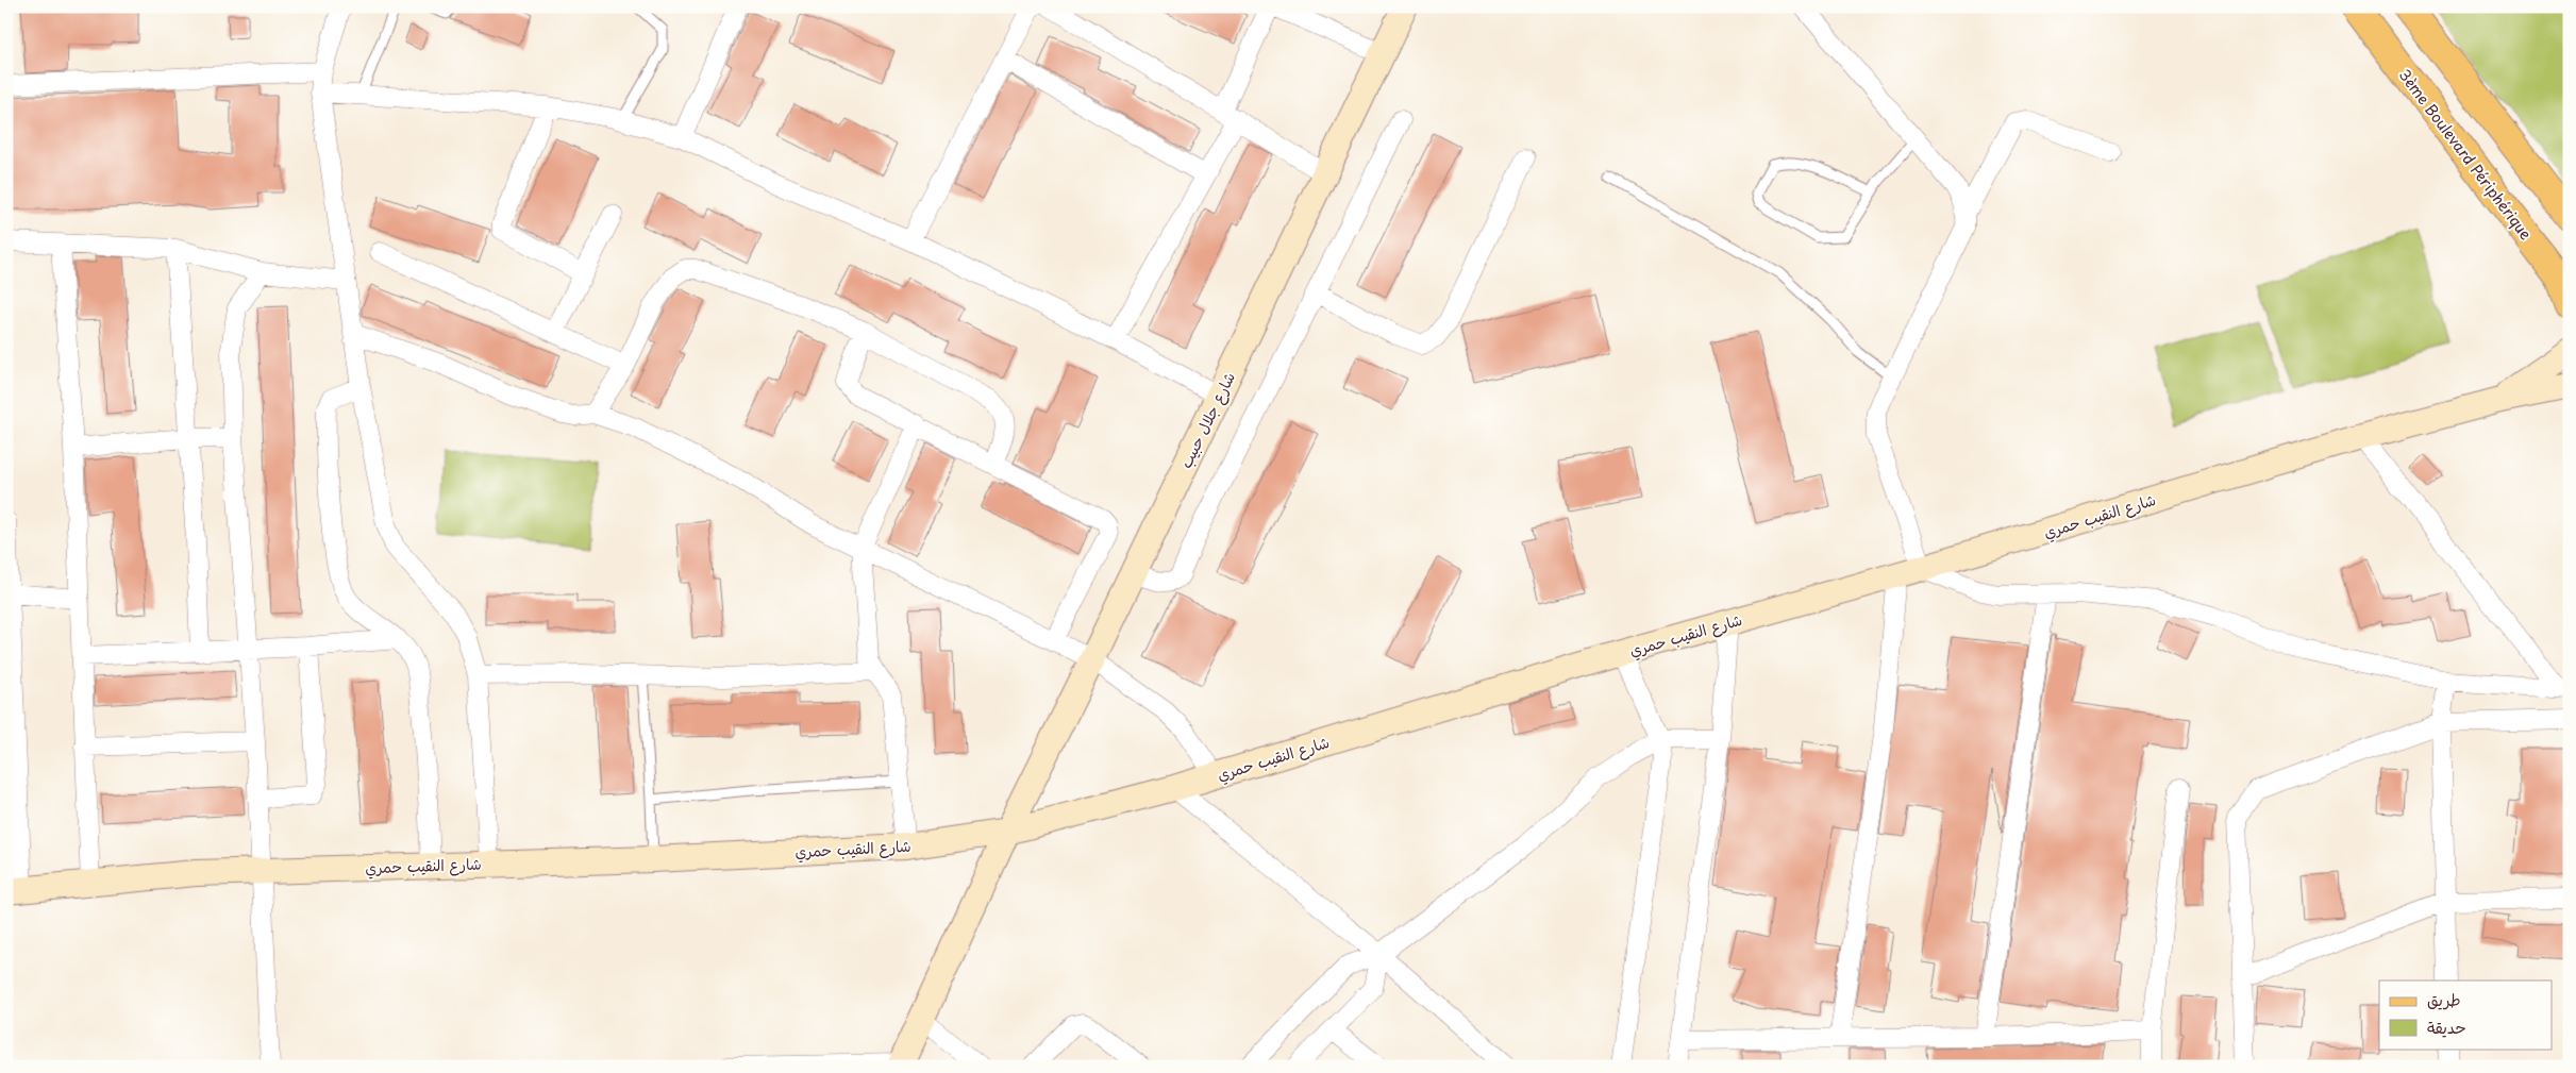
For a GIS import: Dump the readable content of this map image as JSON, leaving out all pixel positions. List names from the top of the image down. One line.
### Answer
{"streets":{"main road":["3ème Boulevard Périphérique","شارع جلال حبيب","شارع النقيب حمري"]},"crossings":[["شارع جلال حبيب","شارع النقيب حمري"]],"legend":["طريق","حديقة"]}
